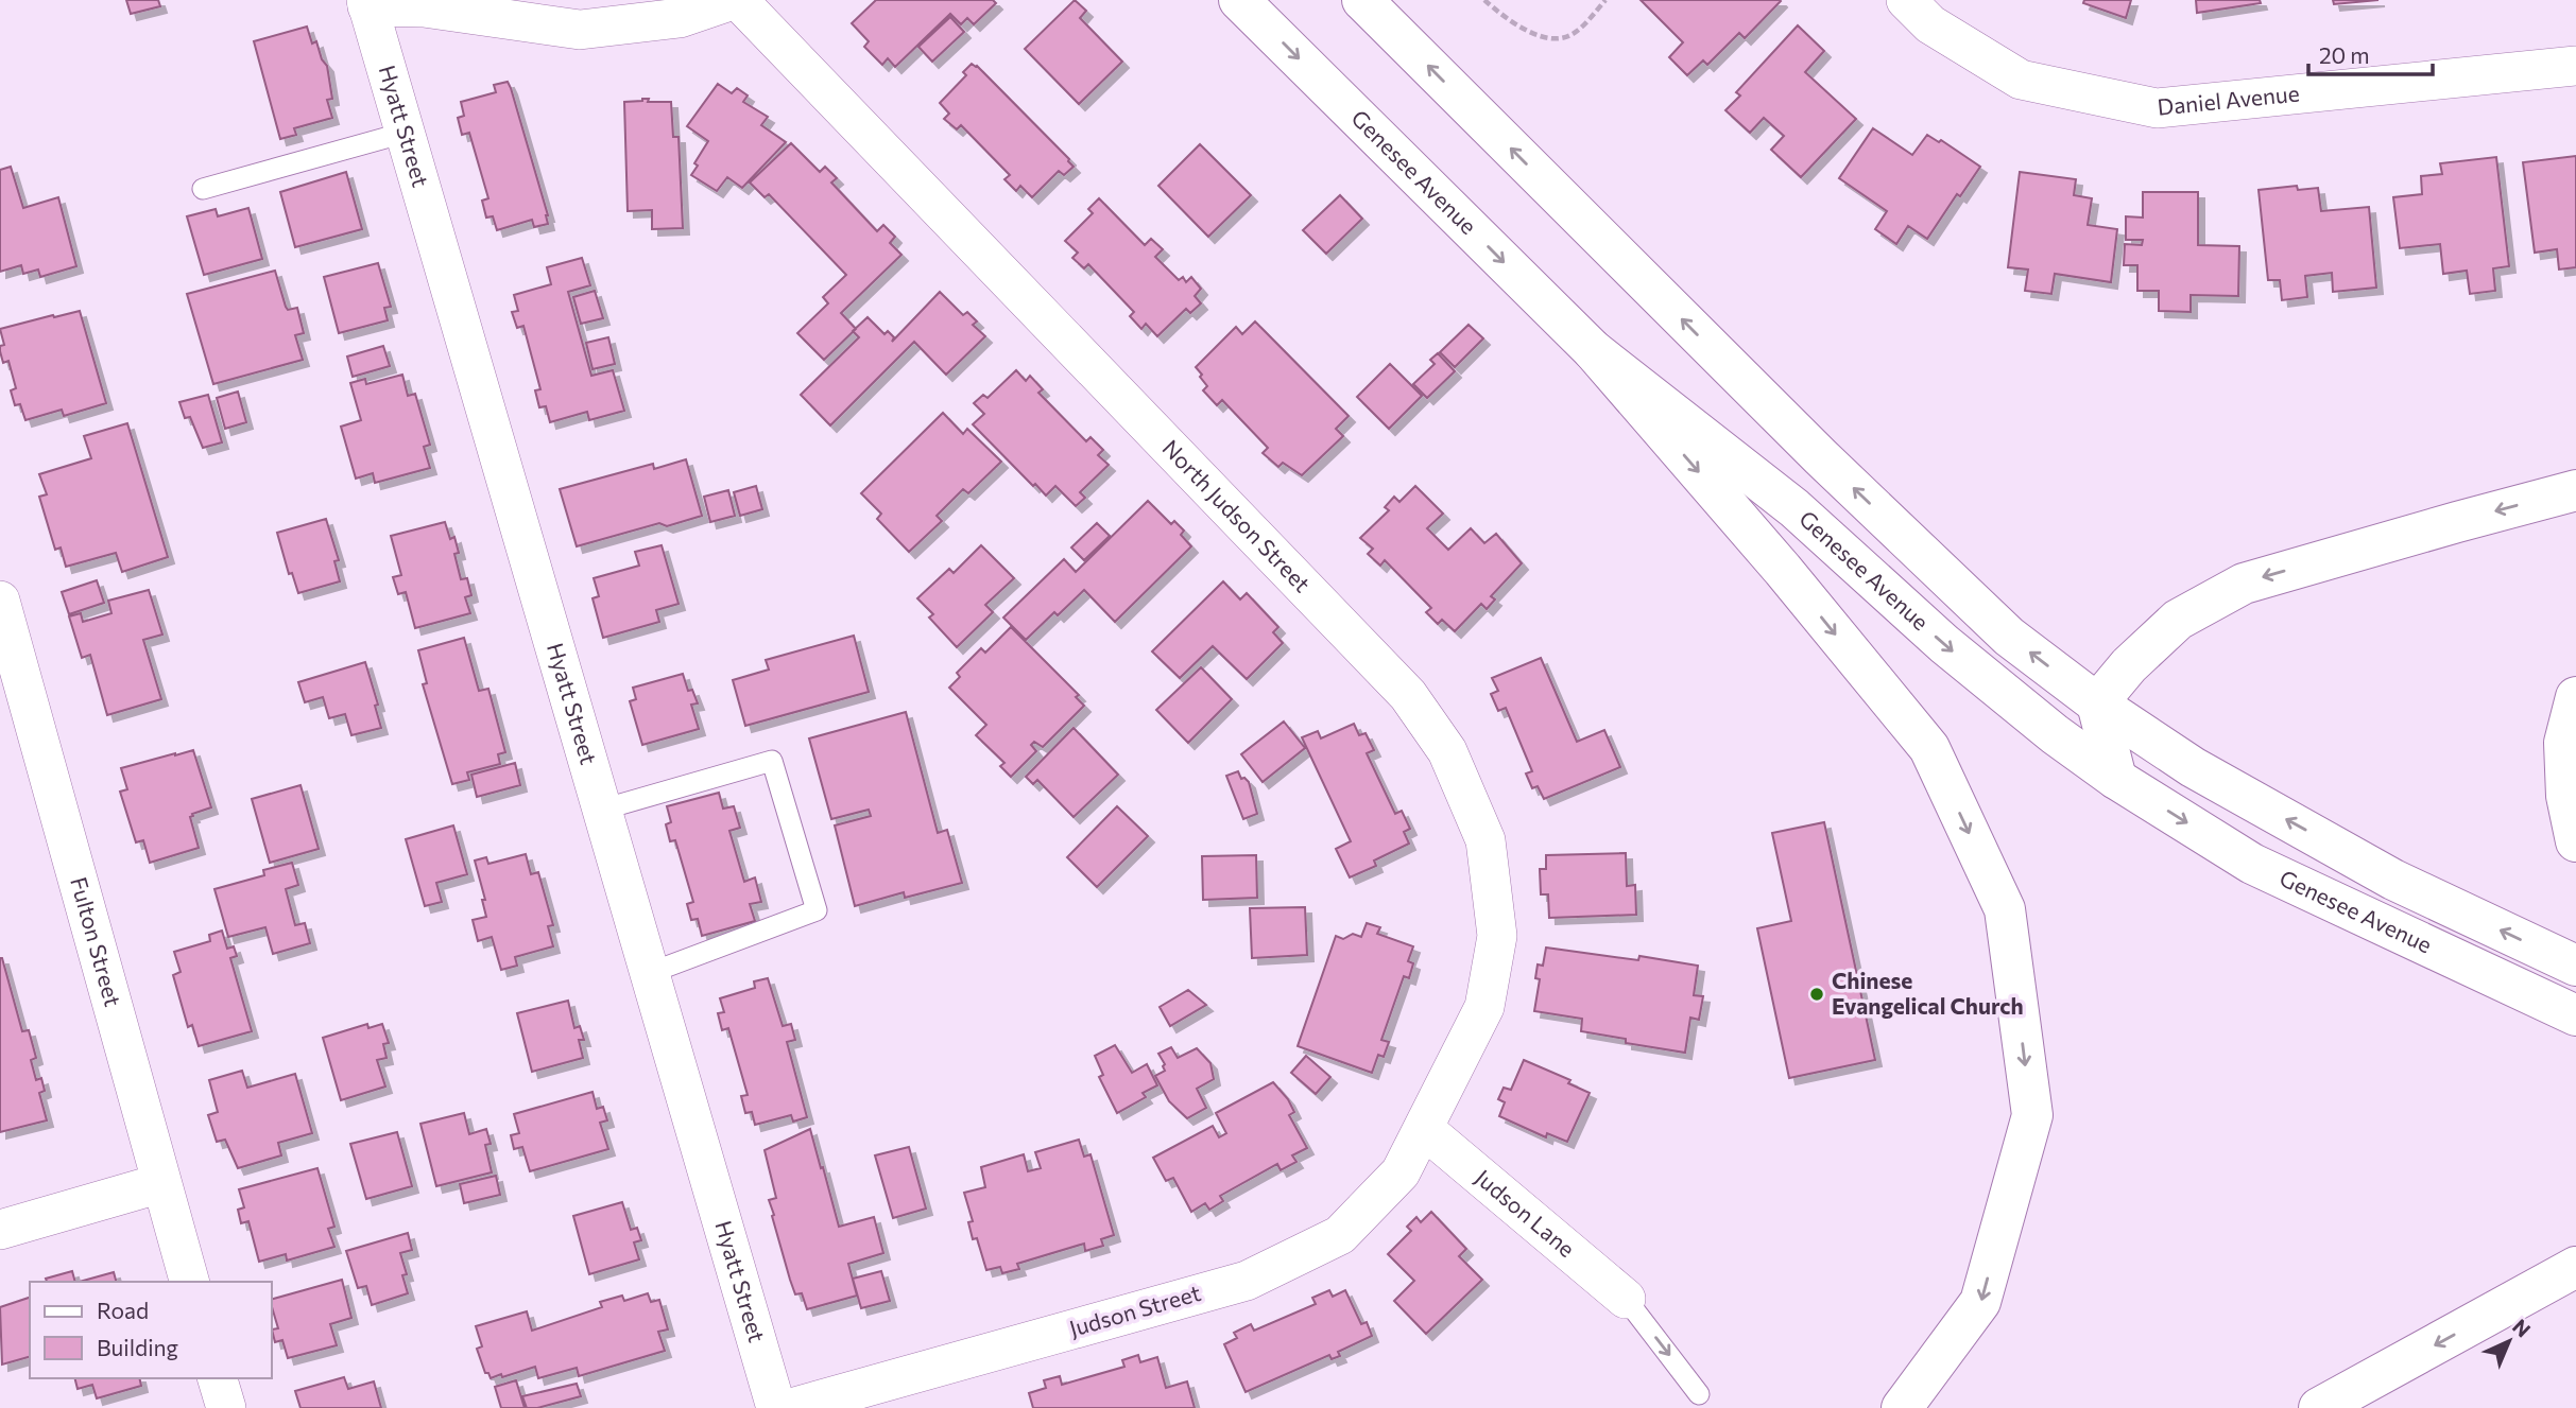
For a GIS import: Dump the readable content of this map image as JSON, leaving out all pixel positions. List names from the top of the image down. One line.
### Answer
{"streets":{"main road":["Genesee Avenue"],"street":["Daniel Avenue","Hyatt Street","North Judson Street","Fulton Street","Judson Lane","Judson Street"]},"crossings":[["Hyatt Street","North Judson Street"],["North Judson Street","Judson Lane"],["North Judson Street","Judson Street"],["Judson Lane","Judson Street"]],"places":["Chinese Evangelical Church"],"legend":["Road","Building"],"scale_bar":"20 m","north":"top right"}
